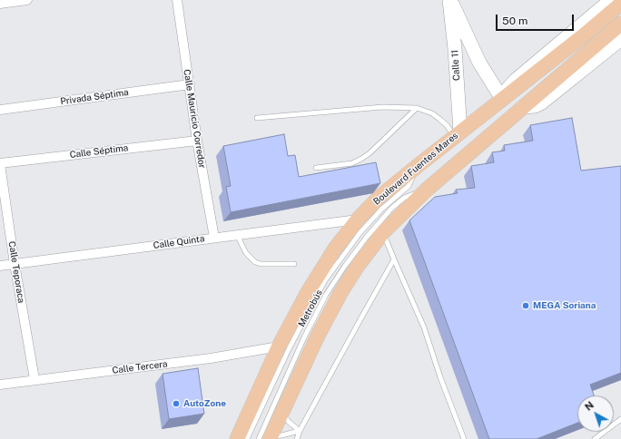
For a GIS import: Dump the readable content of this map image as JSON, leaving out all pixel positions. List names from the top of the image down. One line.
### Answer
{"streets":{"main road":["Boulevard Fuentes Mares"],"street":["Calle 11","Privada Séptima","Calle Mauricio Corredor","Calle Séptima","Calle Quinta","Calle Teporaca","Calle Tercera"],"lane":["Metrobús"]},"crossings":[["Calle 11","Boulevard Fuentes Mares"],["Privada Séptima","Calle Mauricio Corredor"],["Calle Mauricio Corredor","Calle Séptima"],["Calle Mauricio Corredor","Calle Quinta"],["Calle Séptima","Calle Teporaca"],["Boulevard Fuentes Mares","Calle Quinta"],["Boulevard Fuentes Mares","Metrobús"],["Boulevard Fuentes Mares","Calle Tercera"],["Calle Quinta","Calle Teporaca"],["Calle Teporaca","Calle Tercera"]],"places":["MEGA Soriana","AutoZone"],"scale_bar":"50 m","north":"top left"}
